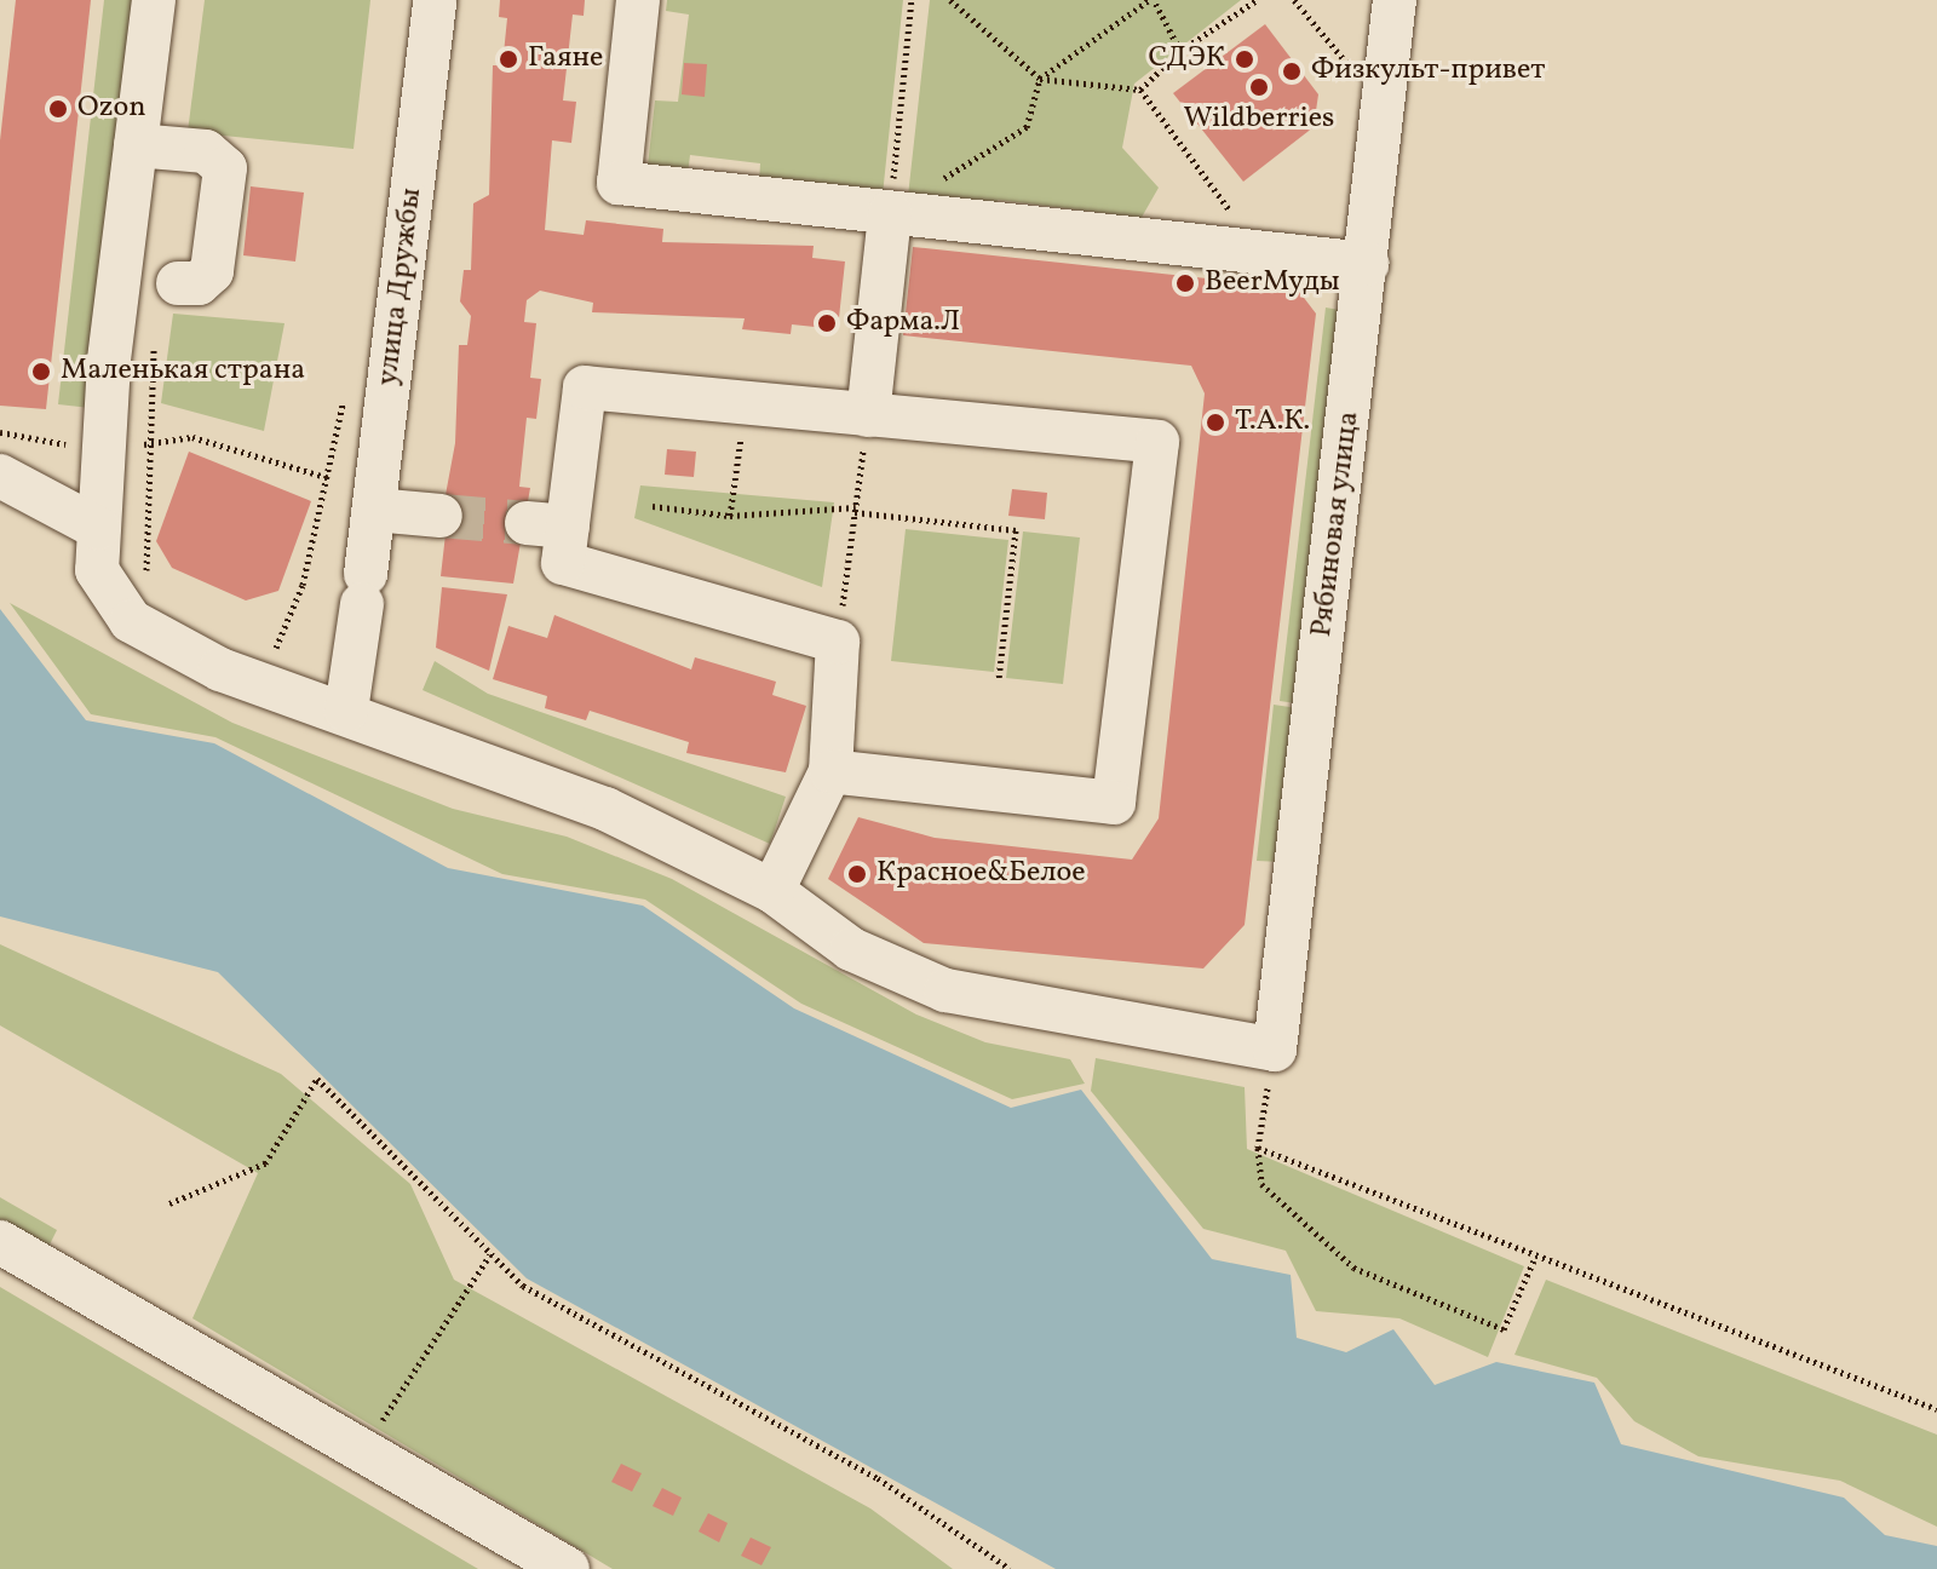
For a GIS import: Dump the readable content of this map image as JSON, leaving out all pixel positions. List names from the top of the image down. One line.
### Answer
{"streets":{"street":["улица Дружбы","Рябиновая улица"]},"places":["Гаяне","СДЭК","Физкульт-привет","Wildberries","Ozon","BeerМуды","Фарма.Л","Маленькая страна","Т.А.К.","Красное&Белое"]}
